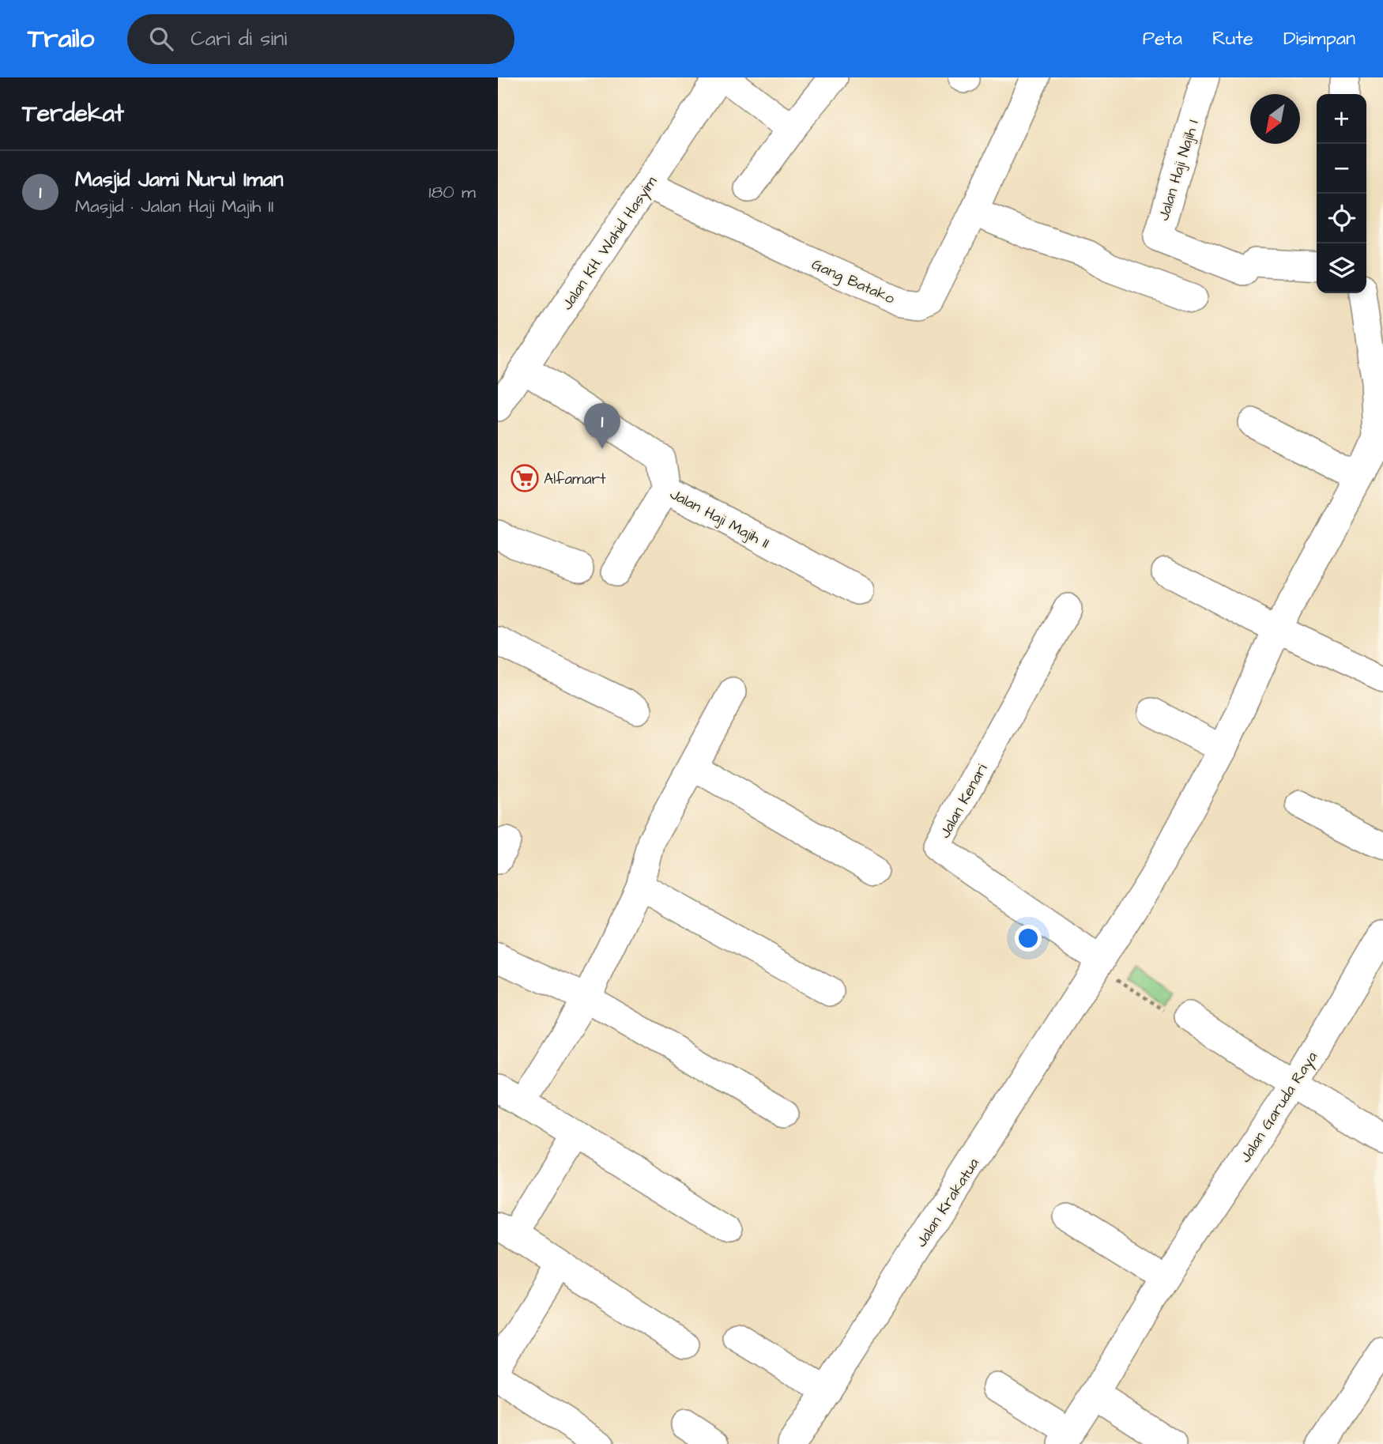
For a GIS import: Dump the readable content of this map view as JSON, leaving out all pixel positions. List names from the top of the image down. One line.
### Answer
{"streets":{"street":["Jalan Haji Najih I","Jalan KH. Wahid Hasyim","Gang Batako","Jalan Haji Majih II","Jalan Kenari","Jalan Garuda Raya","Jalan Krakatua"]},"crossings":[["Jalan KH. Wahid Hasyim","Gang Batako"],["Jalan KH. Wahid Hasyim","Jalan Haji Majih II"],["Jalan Kenari","Jalan Krakatua"]],"places":{"supermarket":["Alfamart"]},"north":"bottom left","page":{"header":"Trailo","search":"Cari di sini","nav":["Peta","Rute","Disimpan"],"heading":"Terdekat","map_buttons":["+","−"],"list":[{"mark":"1","name":"Masjid Jami Nurul Iman","note":"Masjid · Jalan Haji Majih II","value":"180 m"}],"pins":"1"}}
